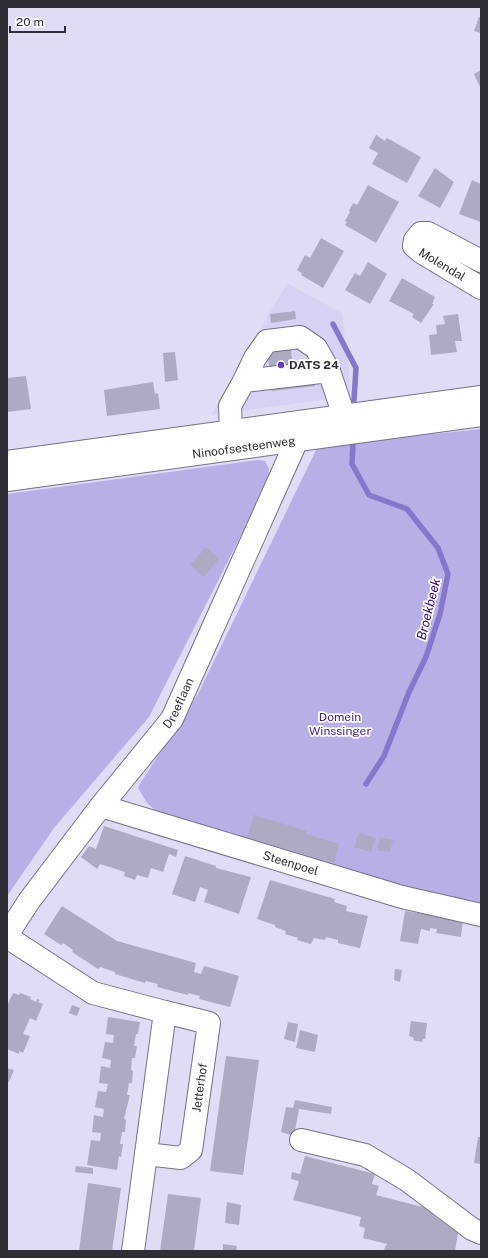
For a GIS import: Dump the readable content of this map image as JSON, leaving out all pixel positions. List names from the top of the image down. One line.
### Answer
{"streets":{"street":["Molendal","Ninoofsesteenweg","Dreeflaan","Steenpoel","Jetterhof"]},"crossings":[["Ninoofsesteenweg","Dreeflaan"],["Dreeflaan","Steenpoel"],["Dreeflaan","Jetterhof"]],"water":["Broekbeek"],"parks":["Domein Winssinger"],"places":["DATS 24"],"scale_bar":"20 m"}
